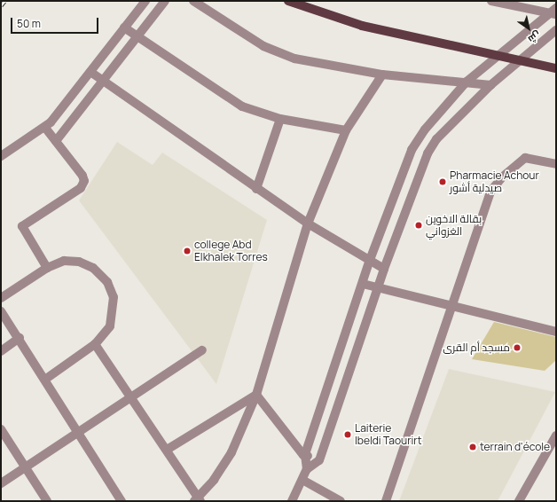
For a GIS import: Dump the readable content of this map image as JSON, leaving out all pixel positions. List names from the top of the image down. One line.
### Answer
{"places":["Pharmacie Achour صيدلية أشور","بقالة الاخوين الغزواني","college Abd Elkhalek Torres","مسجد أم القرى","Laiterie lbeldi Taourirt","terrain d'école"],"scale_bar":"50 m","north":"bottom right"}
